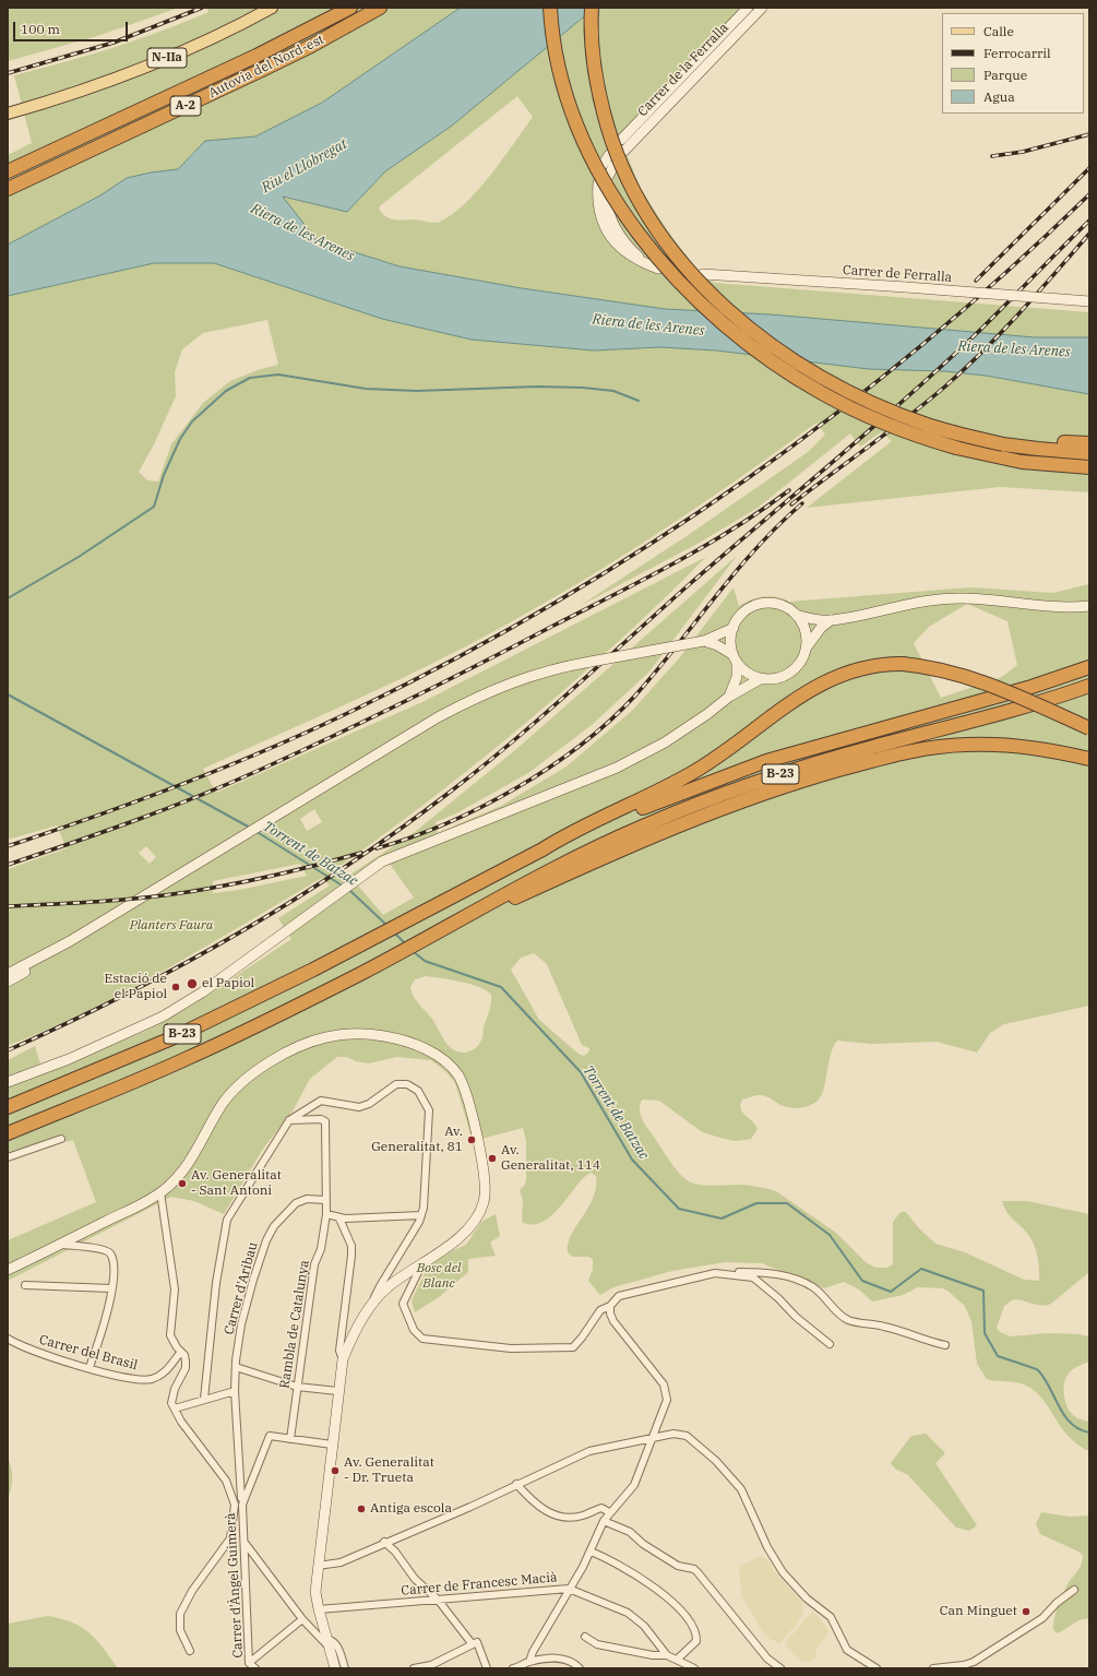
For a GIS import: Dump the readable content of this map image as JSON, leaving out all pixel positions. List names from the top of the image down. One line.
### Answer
{"streets":{"highway":["Autovia del Nord-est","A-2","B-23"],"main road":["N-IIa"],"street":["Carrer de la Ferralla","Carrer de Ferralla","Carrer d'Aribau","Rambla de Catalunya","Carrer del Brasil","Carrer de Francesc Macià","Carrer d'Àngel Guimerà"]},"crossings":[["Carrer d'Aribau","Rambla de Catalunya"],["Carrer d'Aribau","Carrer d'Àngel Guimerà"]],"water":["Riu el Llobregat","Riera de les Arenes","Torrent de Batzac"],"parks":["Planters Faura","Bosc del Blanc"],"places":["el Papiol","Estació de el Papiol","Av. Generalitat, 81","Av. Generalitat, 114","Av. Generalitat - Sant Antoni","Av. Generalitat - Dr. Trueta","Antiga escola","Can Minguet"],"legend":["Calle","Ferrocarril","Parque","Agua"],"scale_bar":"100 m"}
